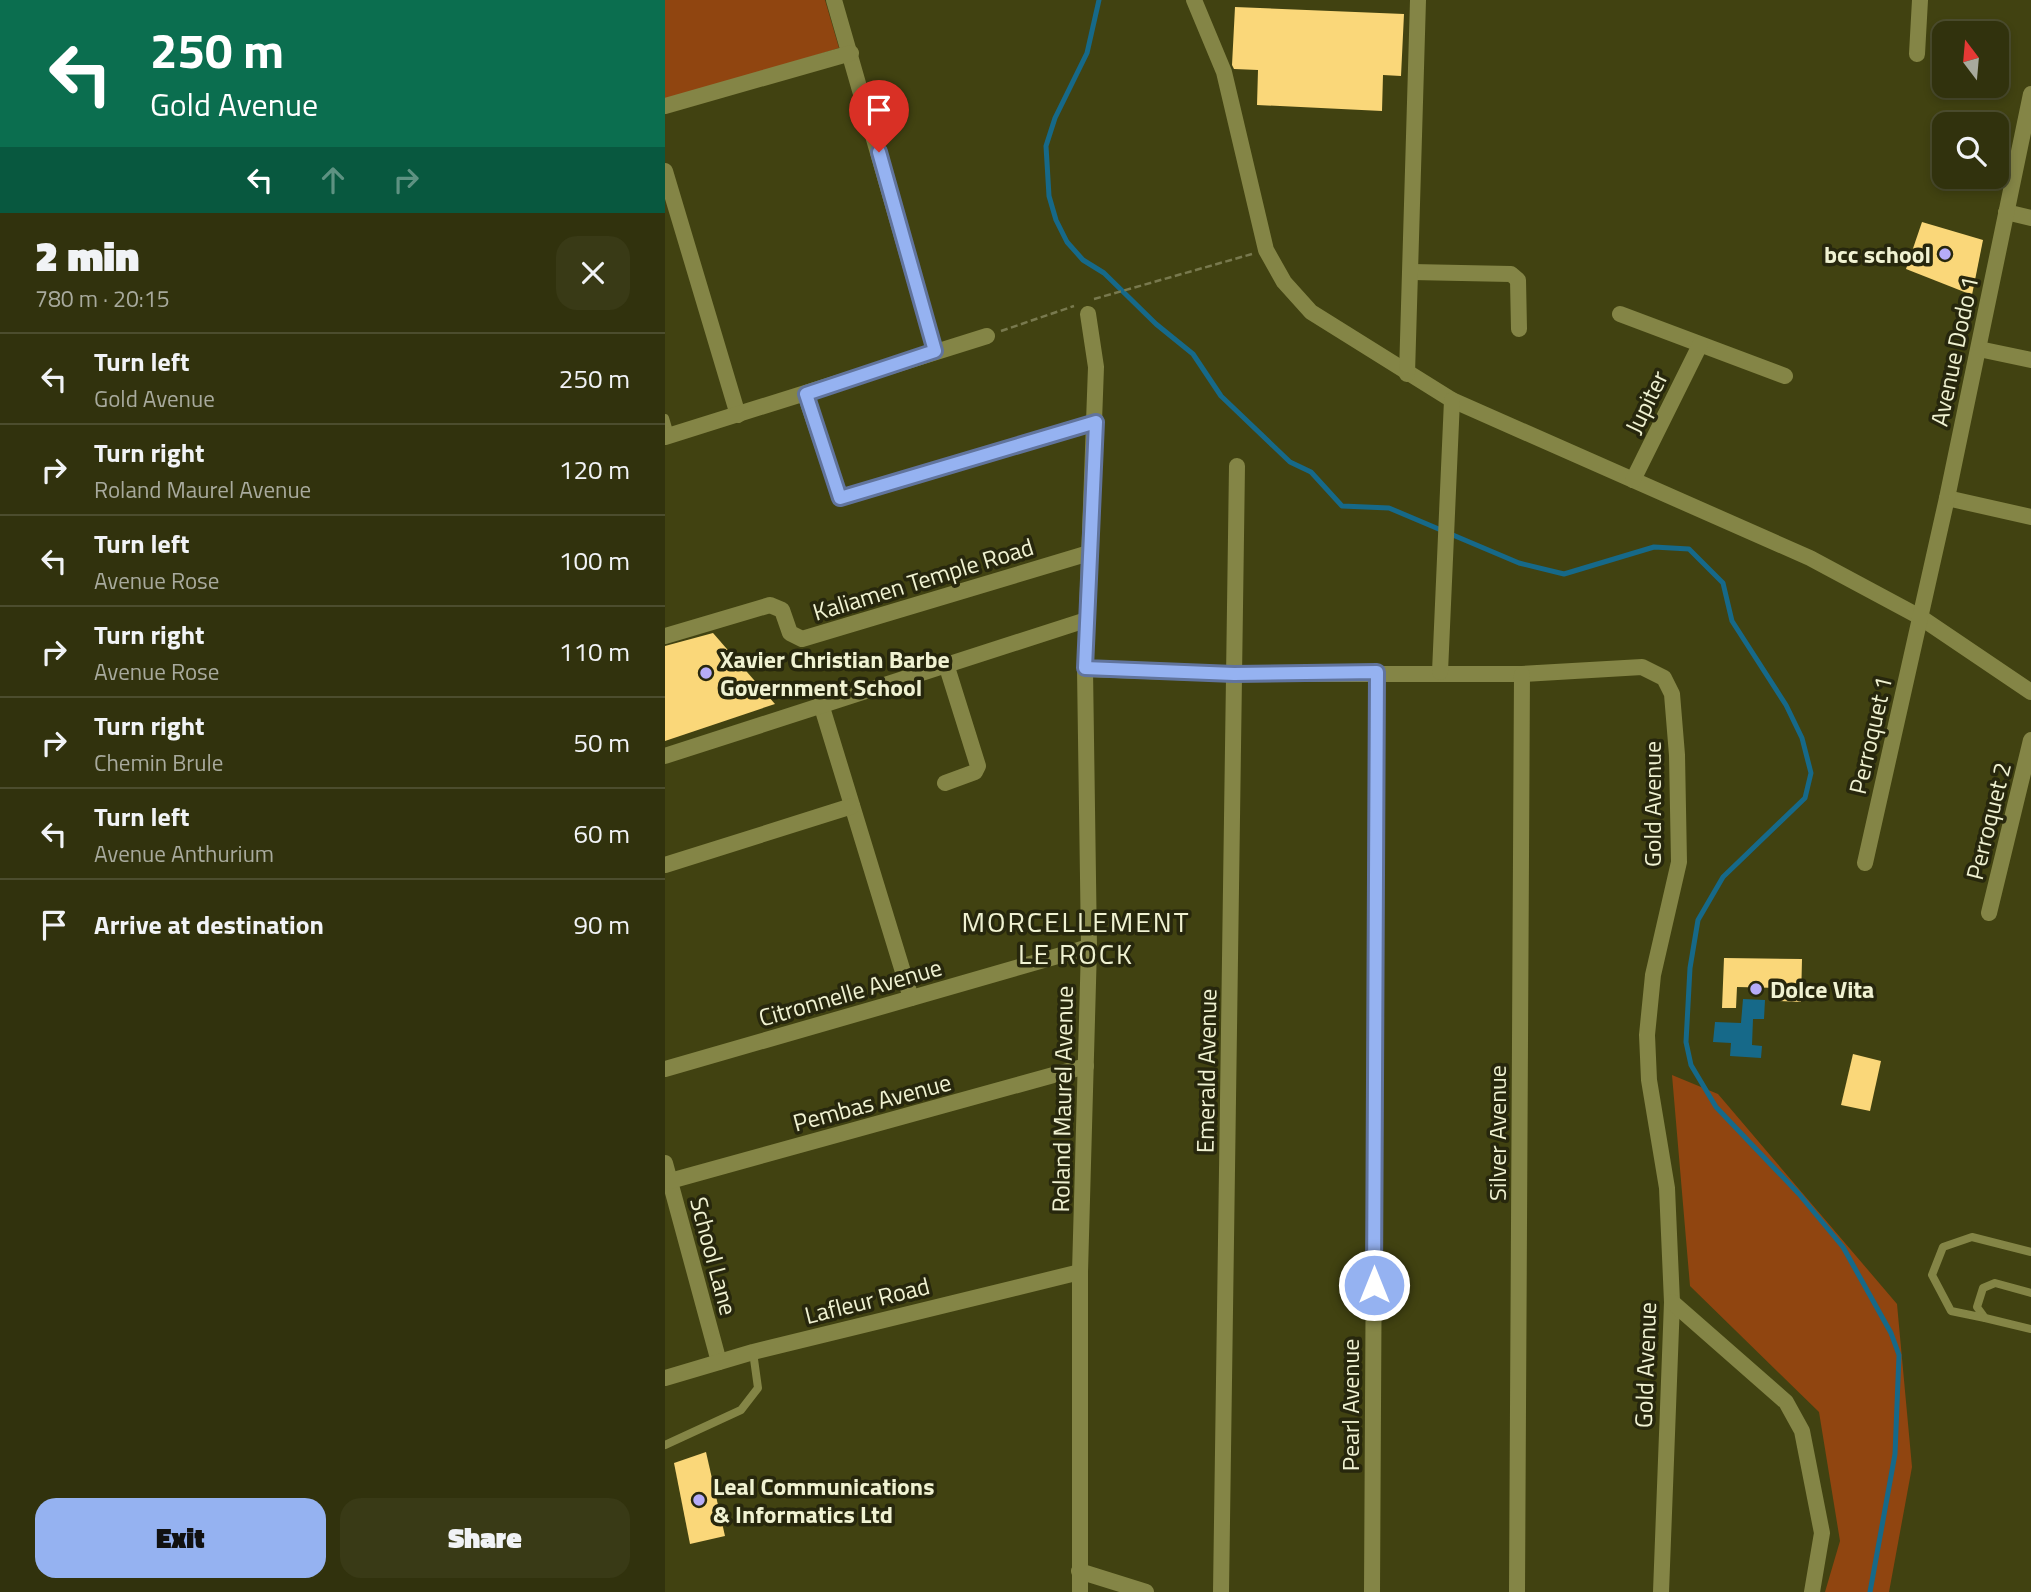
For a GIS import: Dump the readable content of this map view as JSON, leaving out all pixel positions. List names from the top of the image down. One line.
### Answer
{"streets":{"street":["Avenue Dodo 1","Jupiter","Kaliamen Temple Road","Perroquet 1","Gold Avenue","Perroquet 2","Citronnelle Avenue","Emerald Avenue","Roland Maurel Avenue","Pembas Avenue","Silver Avenue","School Lane","Lafleur Road","Pearl Avenue"]},"crossings":[["Avenue Dodo 1","Perroquet 1"],["Kaliamen Temple Road","Roland Maurel Avenue"],["Gold Avenue","Emerald Avenue"],["Gold Avenue","Roland Maurel Avenue"],["Gold Avenue","Silver Avenue"],["Gold Avenue","Pearl Avenue"],["Citronnelle Avenue","Roland Maurel Avenue"],["Roland Maurel Avenue","Pembas Avenue"],["Roland Maurel Avenue","Lafleur Road"],["Pembas Avenue","School Lane"],["School Lane","Lafleur Road"]],"districts":["MORCELLEMENT LE ROCK"],"places":["bcc school","Xavier Christian Barbe Government School","Dolce Vita","Leal Communications & Informatics Ltd"],"north":"top","page":{"turn":["250 m","Gold Avenue"],"heading":["2 min","780 m · 20:15"],"list":[{"name":"Turn left","note":"Gold Avenue","value":"250 m"},{"name":"Turn right","note":"Roland Maurel Avenue","value":"120 m"},{"name":"Turn left","note":"Avenue Rose","value":"100 m"},{"name":"Turn right","note":"Avenue Rose","value":"110 m"},{"name":"Turn right","note":"Chemin Brule","value":"50 m"},{"name":"Turn left","note":"Avenue Anthurium","value":"60 m"},{"name":"Arrive at destination","value":"90 m"}],"buttons":["Exit","Share"]}}
